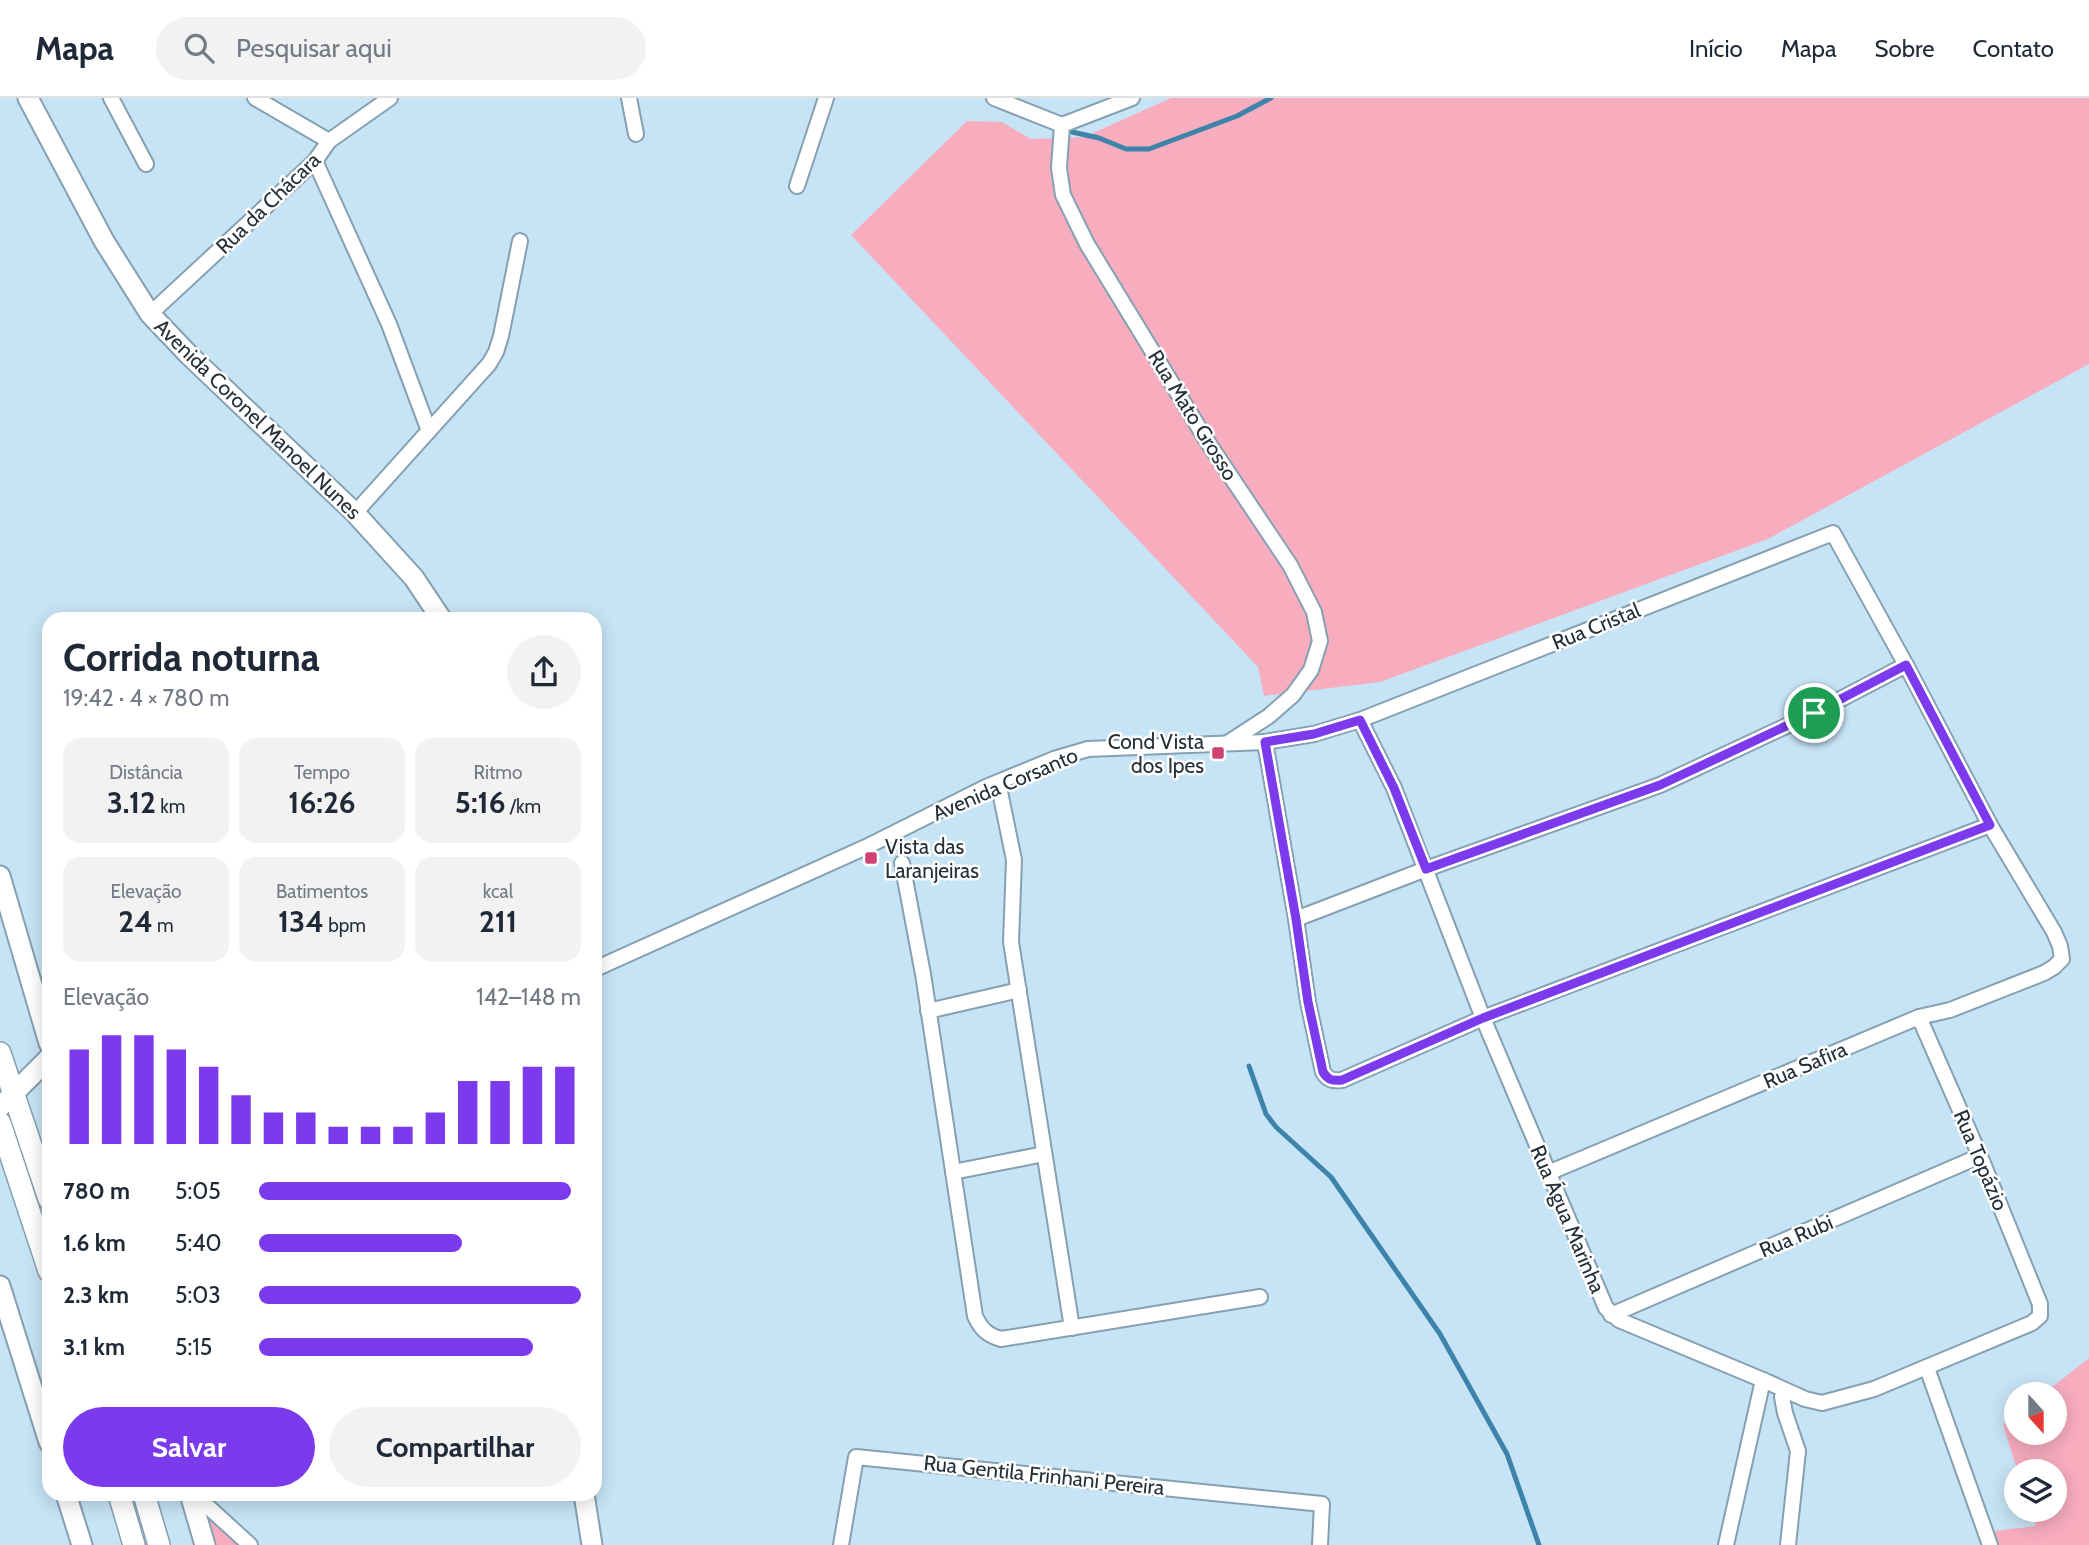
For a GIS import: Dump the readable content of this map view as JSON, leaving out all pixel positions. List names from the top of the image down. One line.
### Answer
{"streets":{"street":["Rua da Chácara","Rua Mato Grosso","Avenida Coronel Manoel Nunes","Rua Cristal","Avenida Corsanto","Rua Safira","Rua Topázio","Rua Água Marinha","Rua Rubi","Rua Gentila Frinhani Pereira"]},"crossings":[["Rua da Chácara","Avenida Coronel Manoel Nunes"],["Rua Mato Grosso","Avenida Corsanto"],["Rua Cristal","Avenida Corsanto"],["Rua Cristal","Rua Água Marinha"],["Avenida Corsanto","Rua Água Marinha"],["Rua Safira","Rua Topázio"],["Rua Safira","Rua Água Marinha"],["Rua Topázio","Rua Água Marinha"],["Rua Topázio","Rua Rubi"],["Rua Água Marinha","Rua Rubi"]],"places":{"transit":["Cond Vista dos Ipes","Vista das Laranjeiras"]},"north":"bottom","page":{"header":"Mapa","search":"Pesquisar aqui","nav":["Início","Mapa","Sobre","Contato"],"heading":["Corrida noturna","19:42 · 4 × 780 m"],"stats":[["Distância","3.12 km"],["Tempo","16:26"],["Ritmo","5:16 /km"],["Elevação","24 m"],["Batimentos","134 bpm"],["kcal","211"]],"chart":["Elevação","142–148 m"],"list":[{"name":"780 m","note":"5:05"},{"name":"1.6 km","note":"5:40"},{"name":"2.3 km","note":"5:03"},{"name":"3.1 km","note":"5:15"}],"buttons":["Salvar","Compartilhar"]}}
